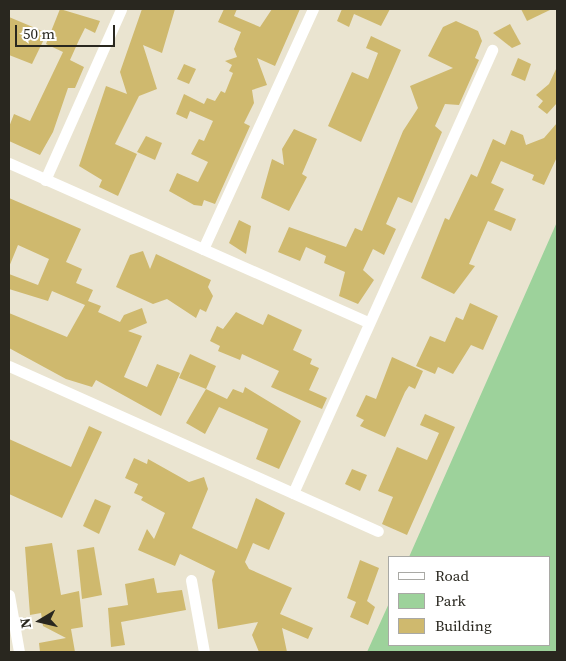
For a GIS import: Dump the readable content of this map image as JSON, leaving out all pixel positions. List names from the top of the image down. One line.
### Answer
{"legend":["Road","Park","Building"],"scale_bar":"50 m","north":"left"}
